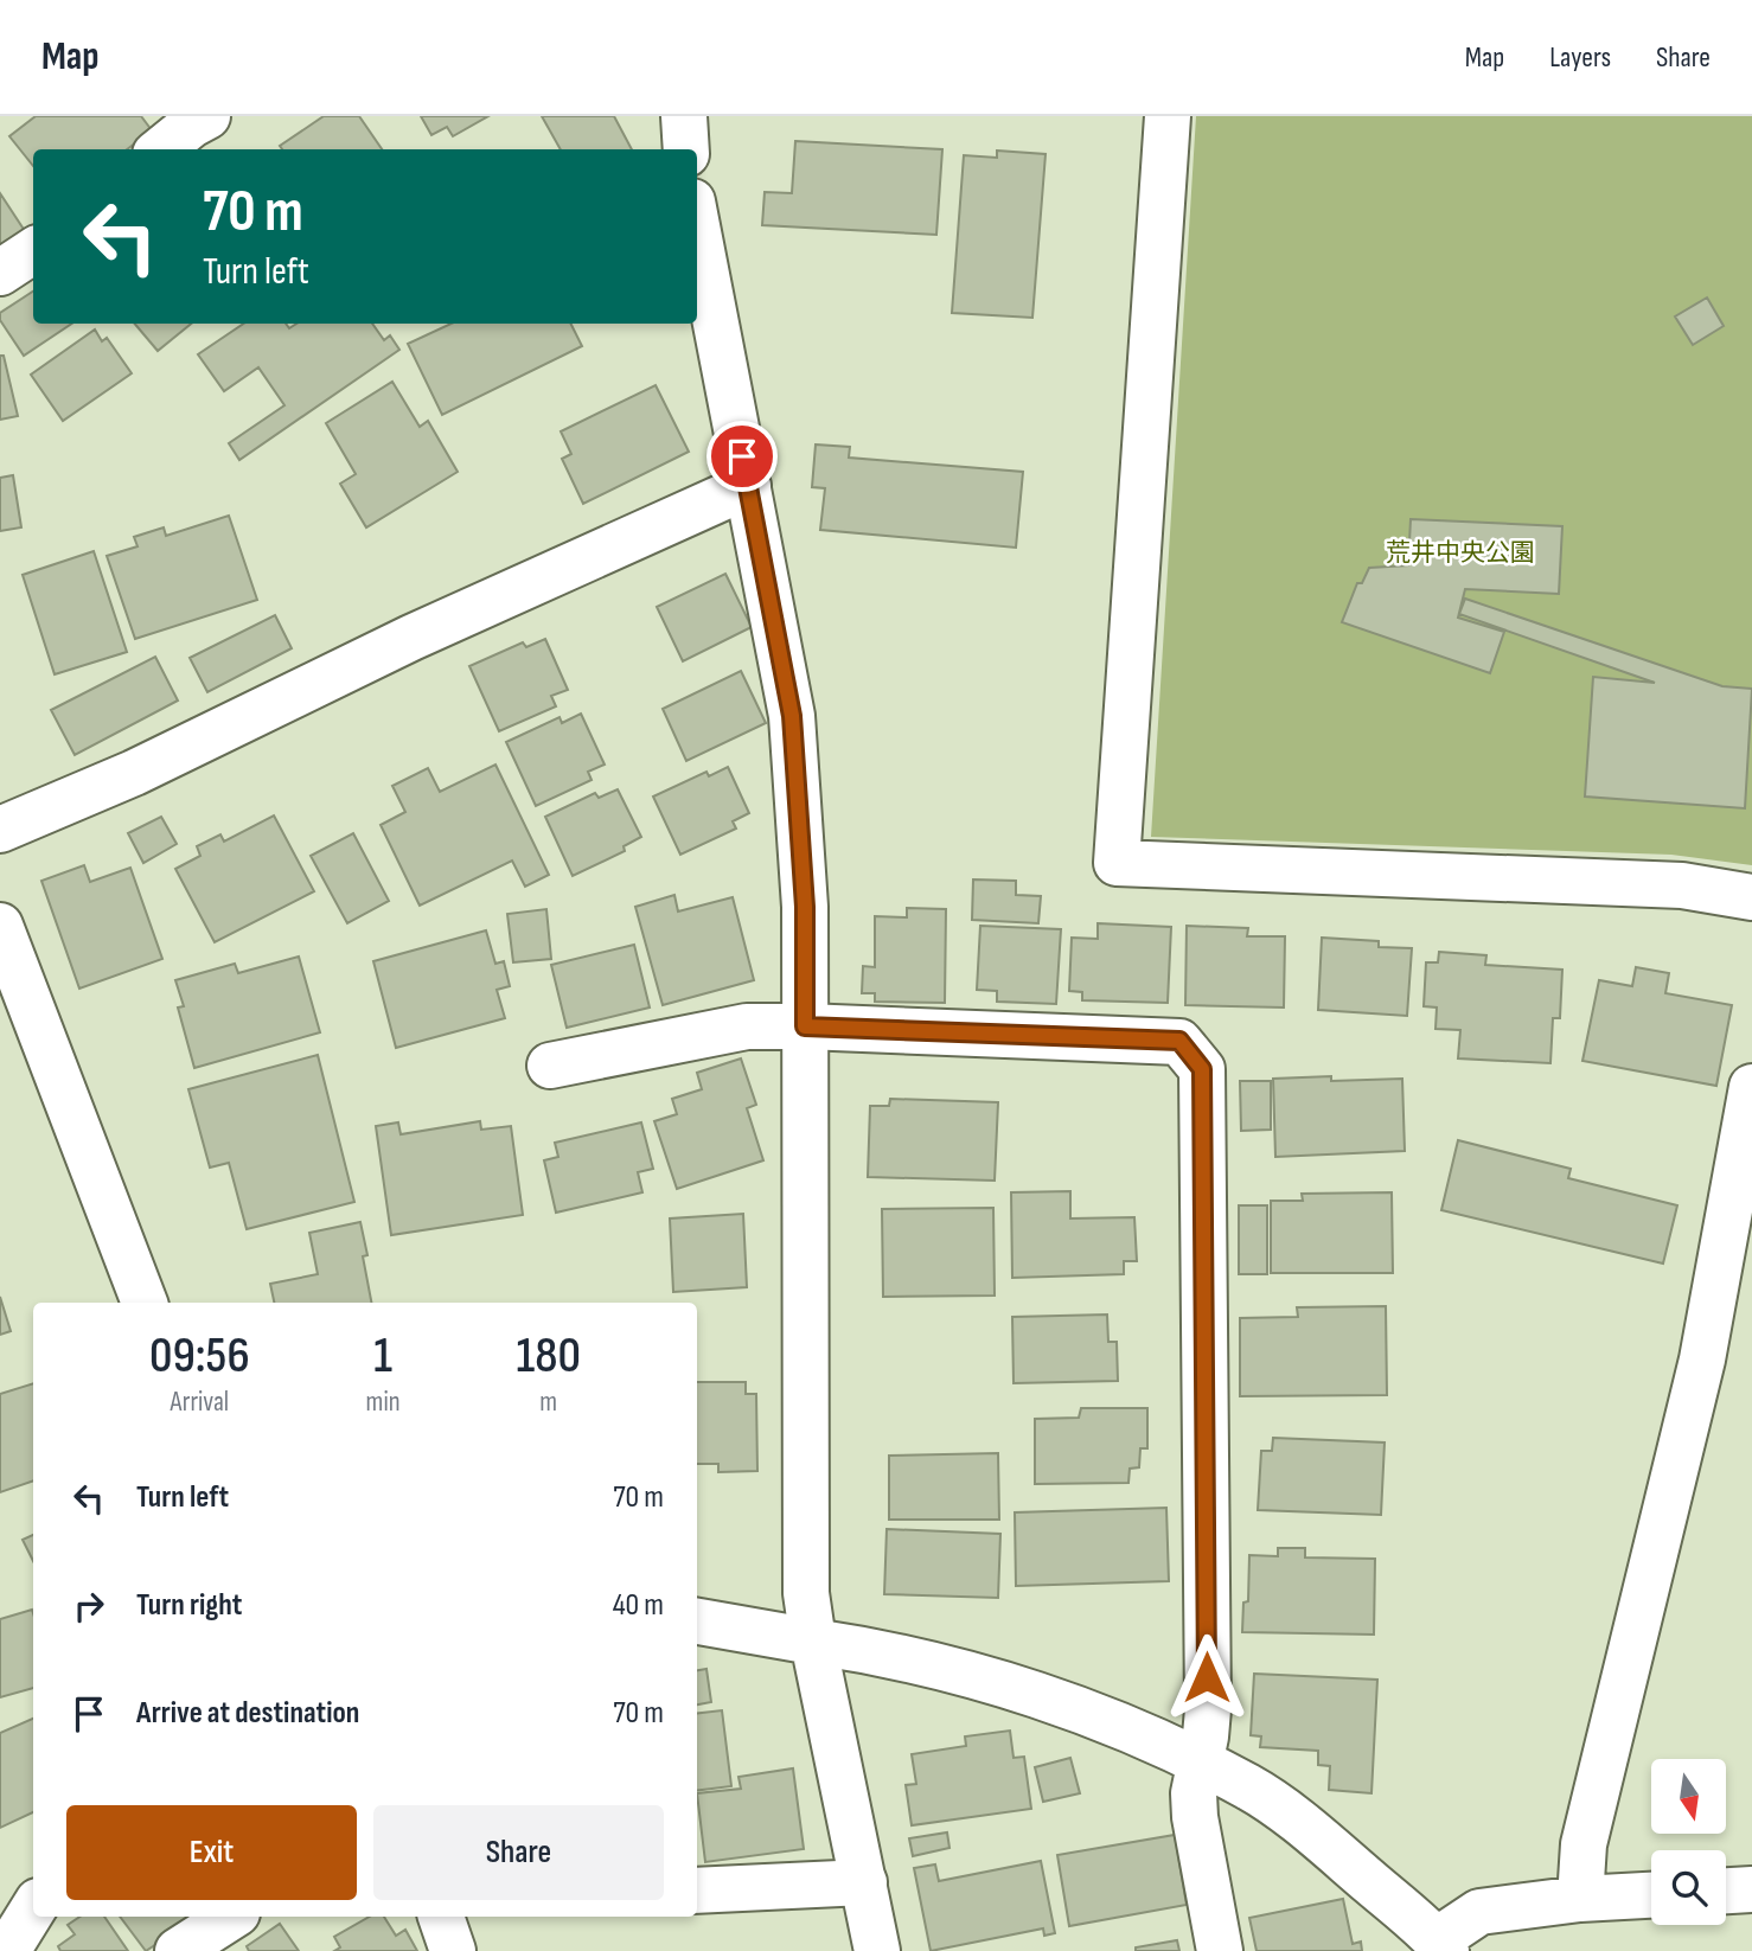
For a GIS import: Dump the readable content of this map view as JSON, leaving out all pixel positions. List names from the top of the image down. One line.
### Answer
{"parks":["荒井中央公園"],"north":"bottom","page":{"header":"Map","nav":["Map","Layers","Share"],"turn":["70 m","Turn left"],"eta":["09:56","Arrival","1","min","180","m"],"list":[{"name":"Turn left","value":"70 m"},{"name":"Turn right","value":"40 m"},{"name":"Arrive at destination","value":"70 m"}],"buttons":["Exit","Share"]}}
